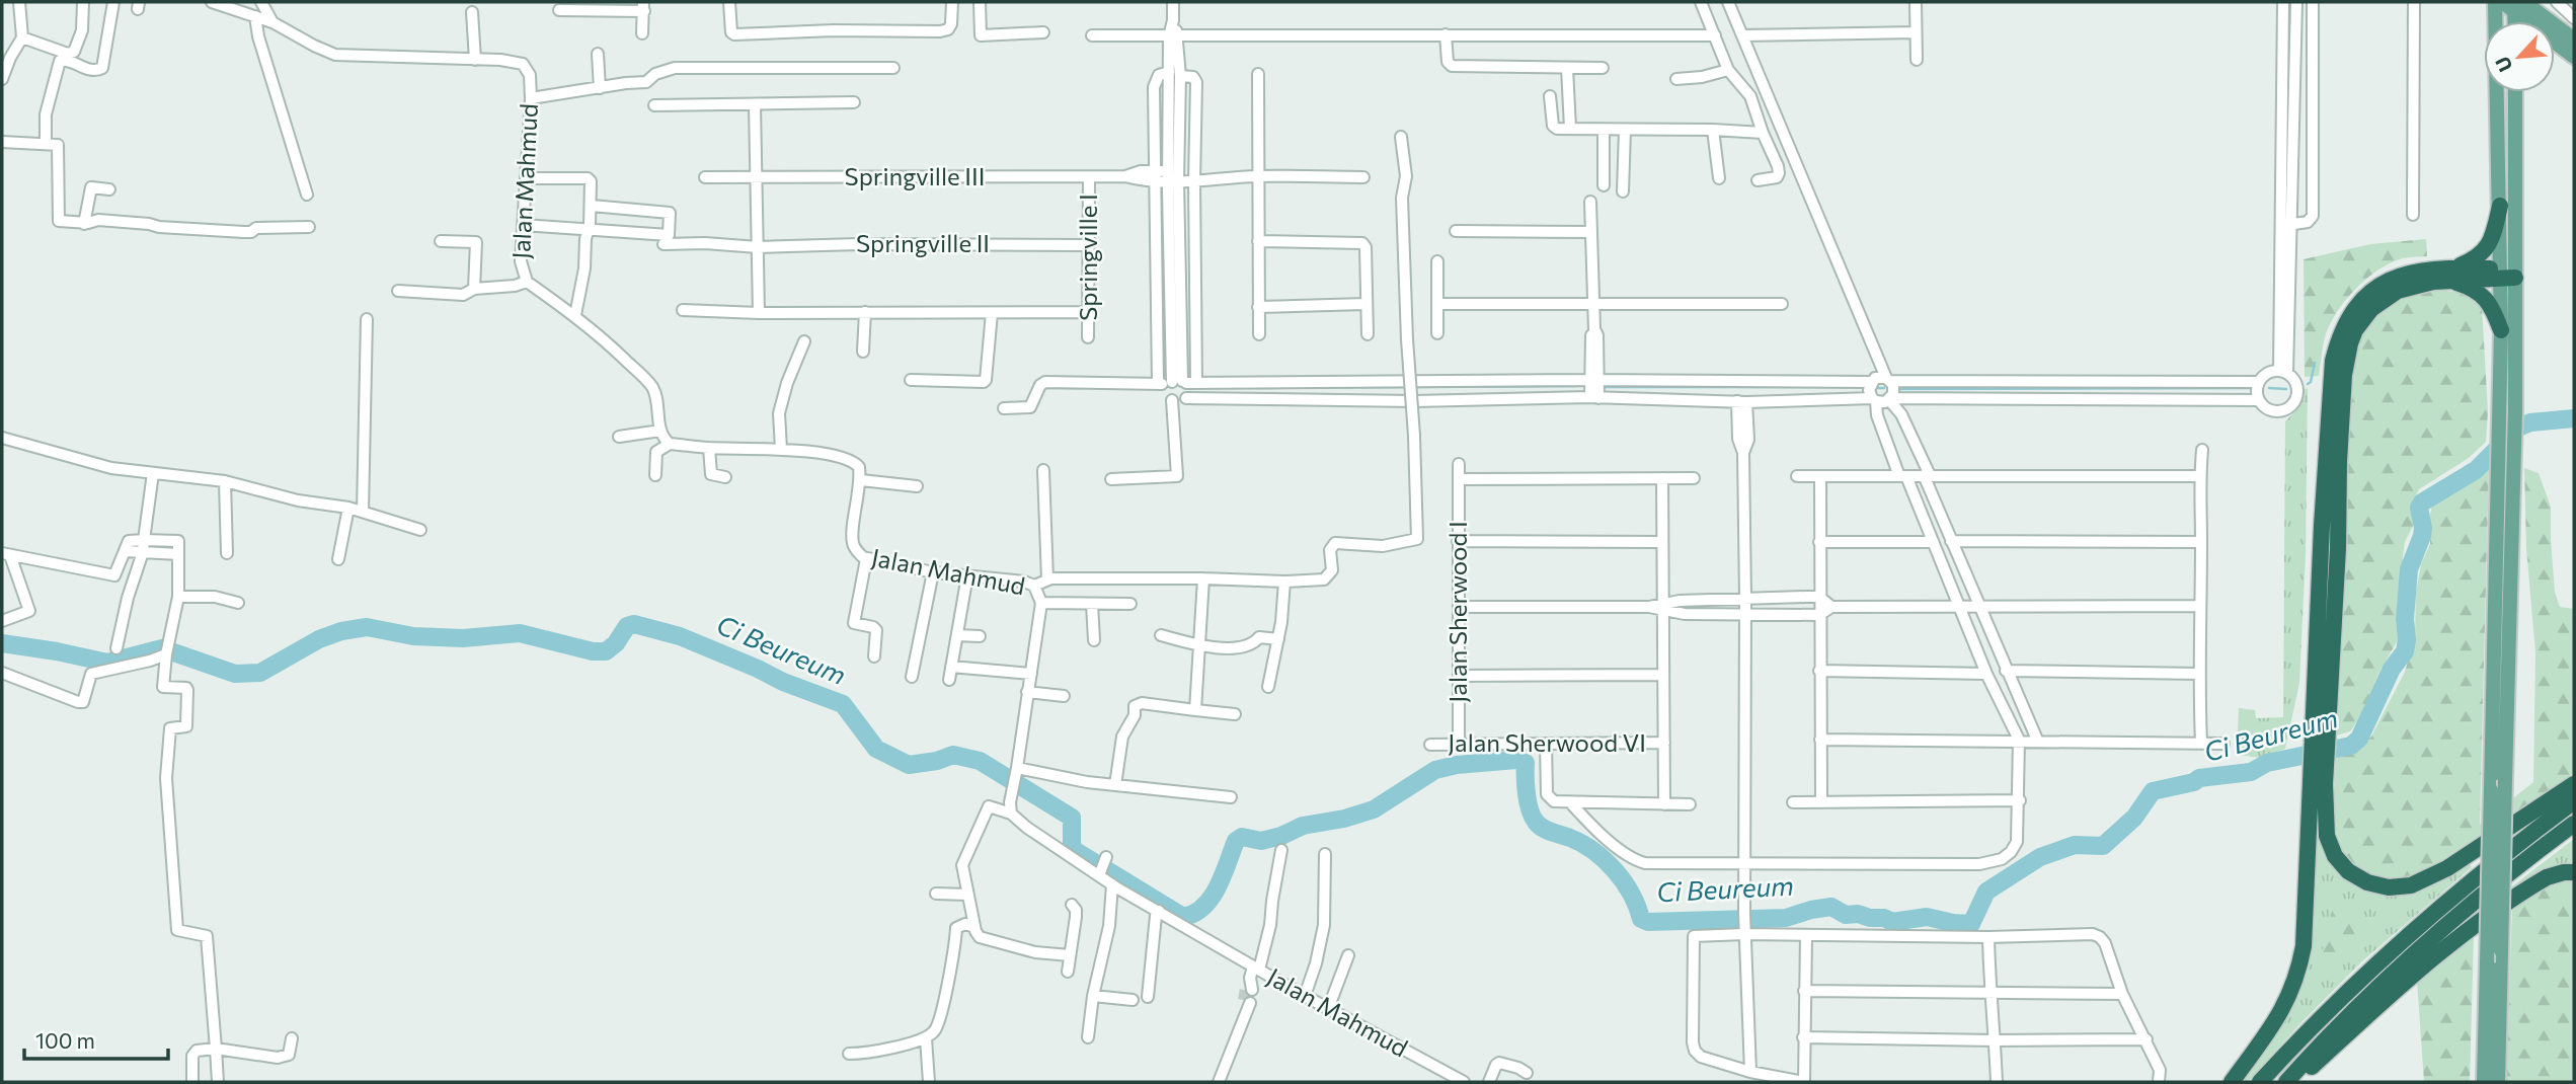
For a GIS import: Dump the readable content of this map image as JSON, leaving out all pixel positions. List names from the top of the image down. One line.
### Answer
{"streets":{"street":["Springville III","Jalan Mahmud","Springville II","Springville I","Jalan Sherwood I","Jalan Sherwood VI"]},"crossings":[["Springville III","Springville I"],["Springville II","Springville I"],["Jalan Sherwood I","Jalan Sherwood VI"]],"water":["Ci Beureum"],"scale_bar":"100 m","north":"bottom left"}
